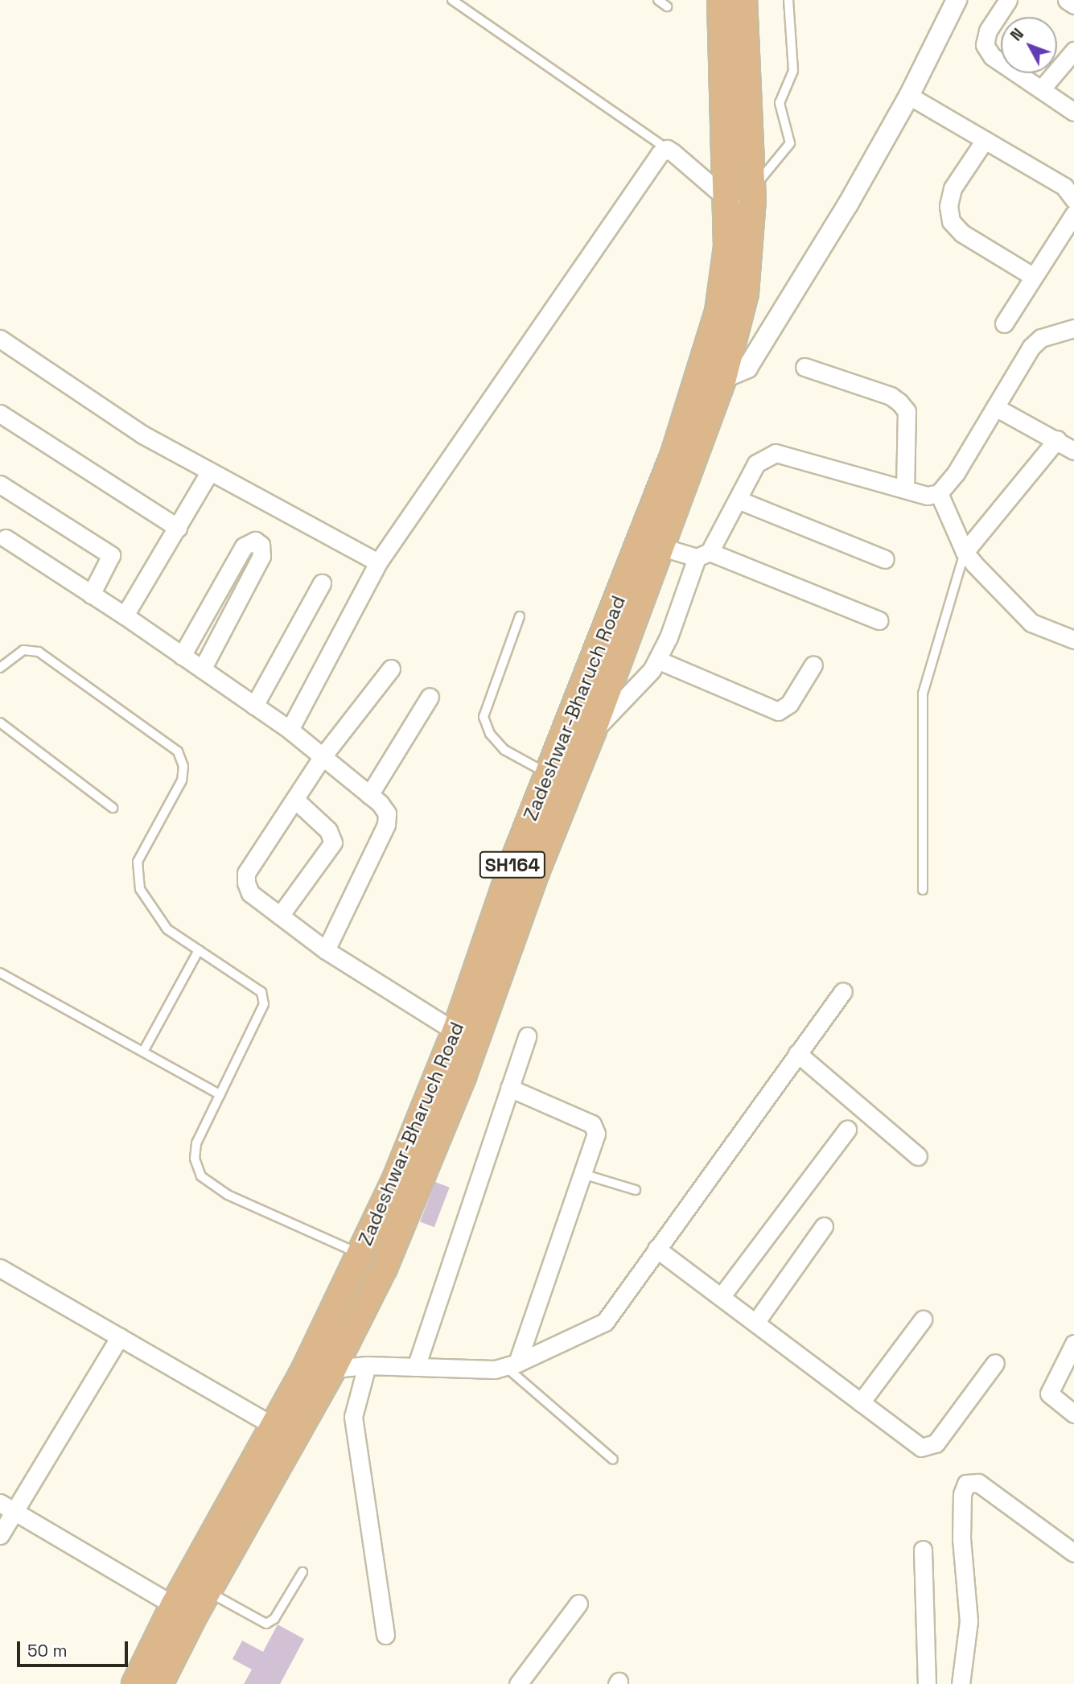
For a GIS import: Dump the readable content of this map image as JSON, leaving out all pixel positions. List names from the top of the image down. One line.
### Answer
{"streets":{"main road":["Zadeshwar-Bharuch Road","SH164"]},"scale_bar":"50 m","north":"top left"}
